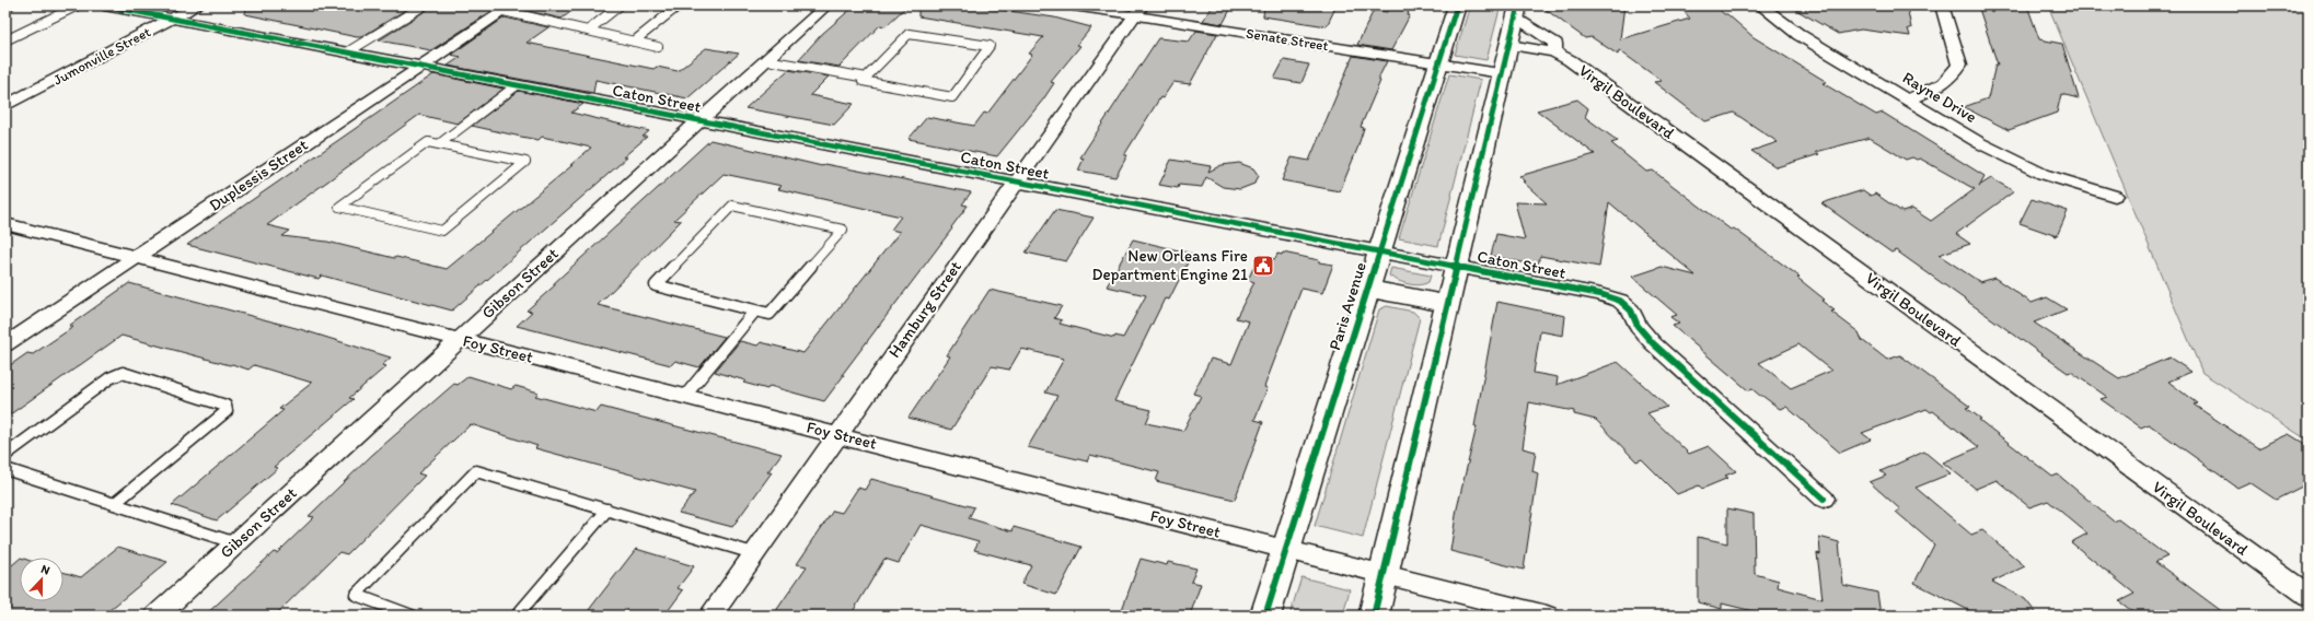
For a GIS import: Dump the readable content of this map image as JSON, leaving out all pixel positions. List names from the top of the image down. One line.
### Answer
{"streets":{"street":["Senate Street","Jumonville Street","Rayne Drive","Caton Street","Virgil Boulevard","Duplessis Street","Gibson Street","Paris Avenue","Hamburg Street","Foy Street"]},"crossings":[["Senate Street","Paris Avenue"],["Senate Street","Hamburg Street"],["Jumonville Street","Caton Street"],["Caton Street","Duplessis Street"],["Caton Street","Gibson Street"],["Caton Street","Paris Avenue"],["Caton Street","Hamburg Street"],["Duplessis Street","Foy Street"],["Gibson Street","Foy Street"],["Paris Avenue","Foy Street"],["Hamburg Street","Foy Street"]],"places":{"public building":["New Orleans Fire Department Engine 21"]},"north":"top"}
